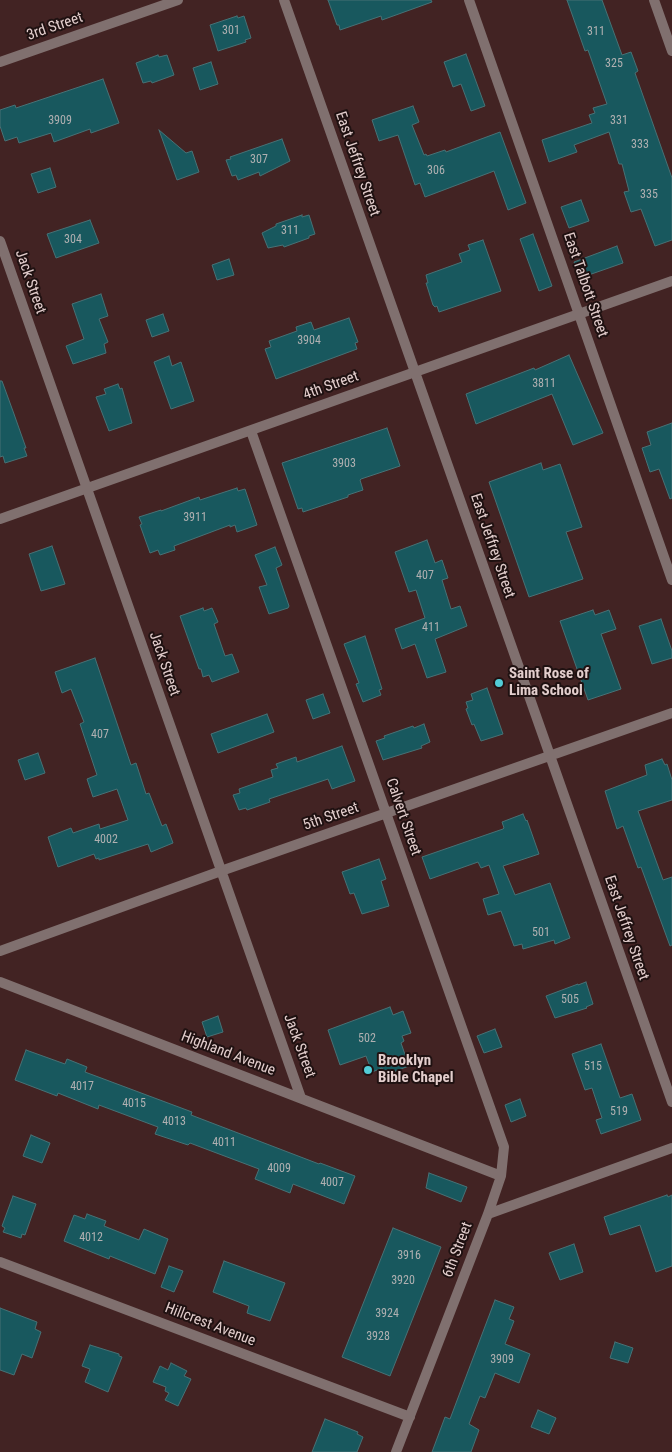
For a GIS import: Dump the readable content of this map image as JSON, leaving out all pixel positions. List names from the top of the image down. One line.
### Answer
{"streets":{"street":["3rd Street","East Jeffrey Street","Jack Street","East Talbott Street","4th Street","5th Street","Calvert Street","Highland Avenue","6th Street","Hillcrest Avenue"]},"crossings":[["East Jeffrey Street","4th Street"],["East Jeffrey Street","5th Street"],["Jack Street","4th Street"],["Jack Street","5th Street"],["Jack Street","Highland Avenue"],["East Talbott Street","4th Street"],["4th Street","Calvert Street"],["5th Street","Calvert Street"],["Calvert Street","Highland Avenue"],["Calvert Street","6th Street"],["6th Street","Hillcrest Avenue"]],"places":["Saint Rose of Lima School","Brooklyn Bible Chapel"],"house_numbers":["301","311","325","3909","331","333","307","306","335","311","304","3904","3811","3903","3911","407","411","407","4002","501","505","502","515","4017","4015","519","4013","4011","4009","4007","4012","3916","3920","3924","3928","3909"]}
